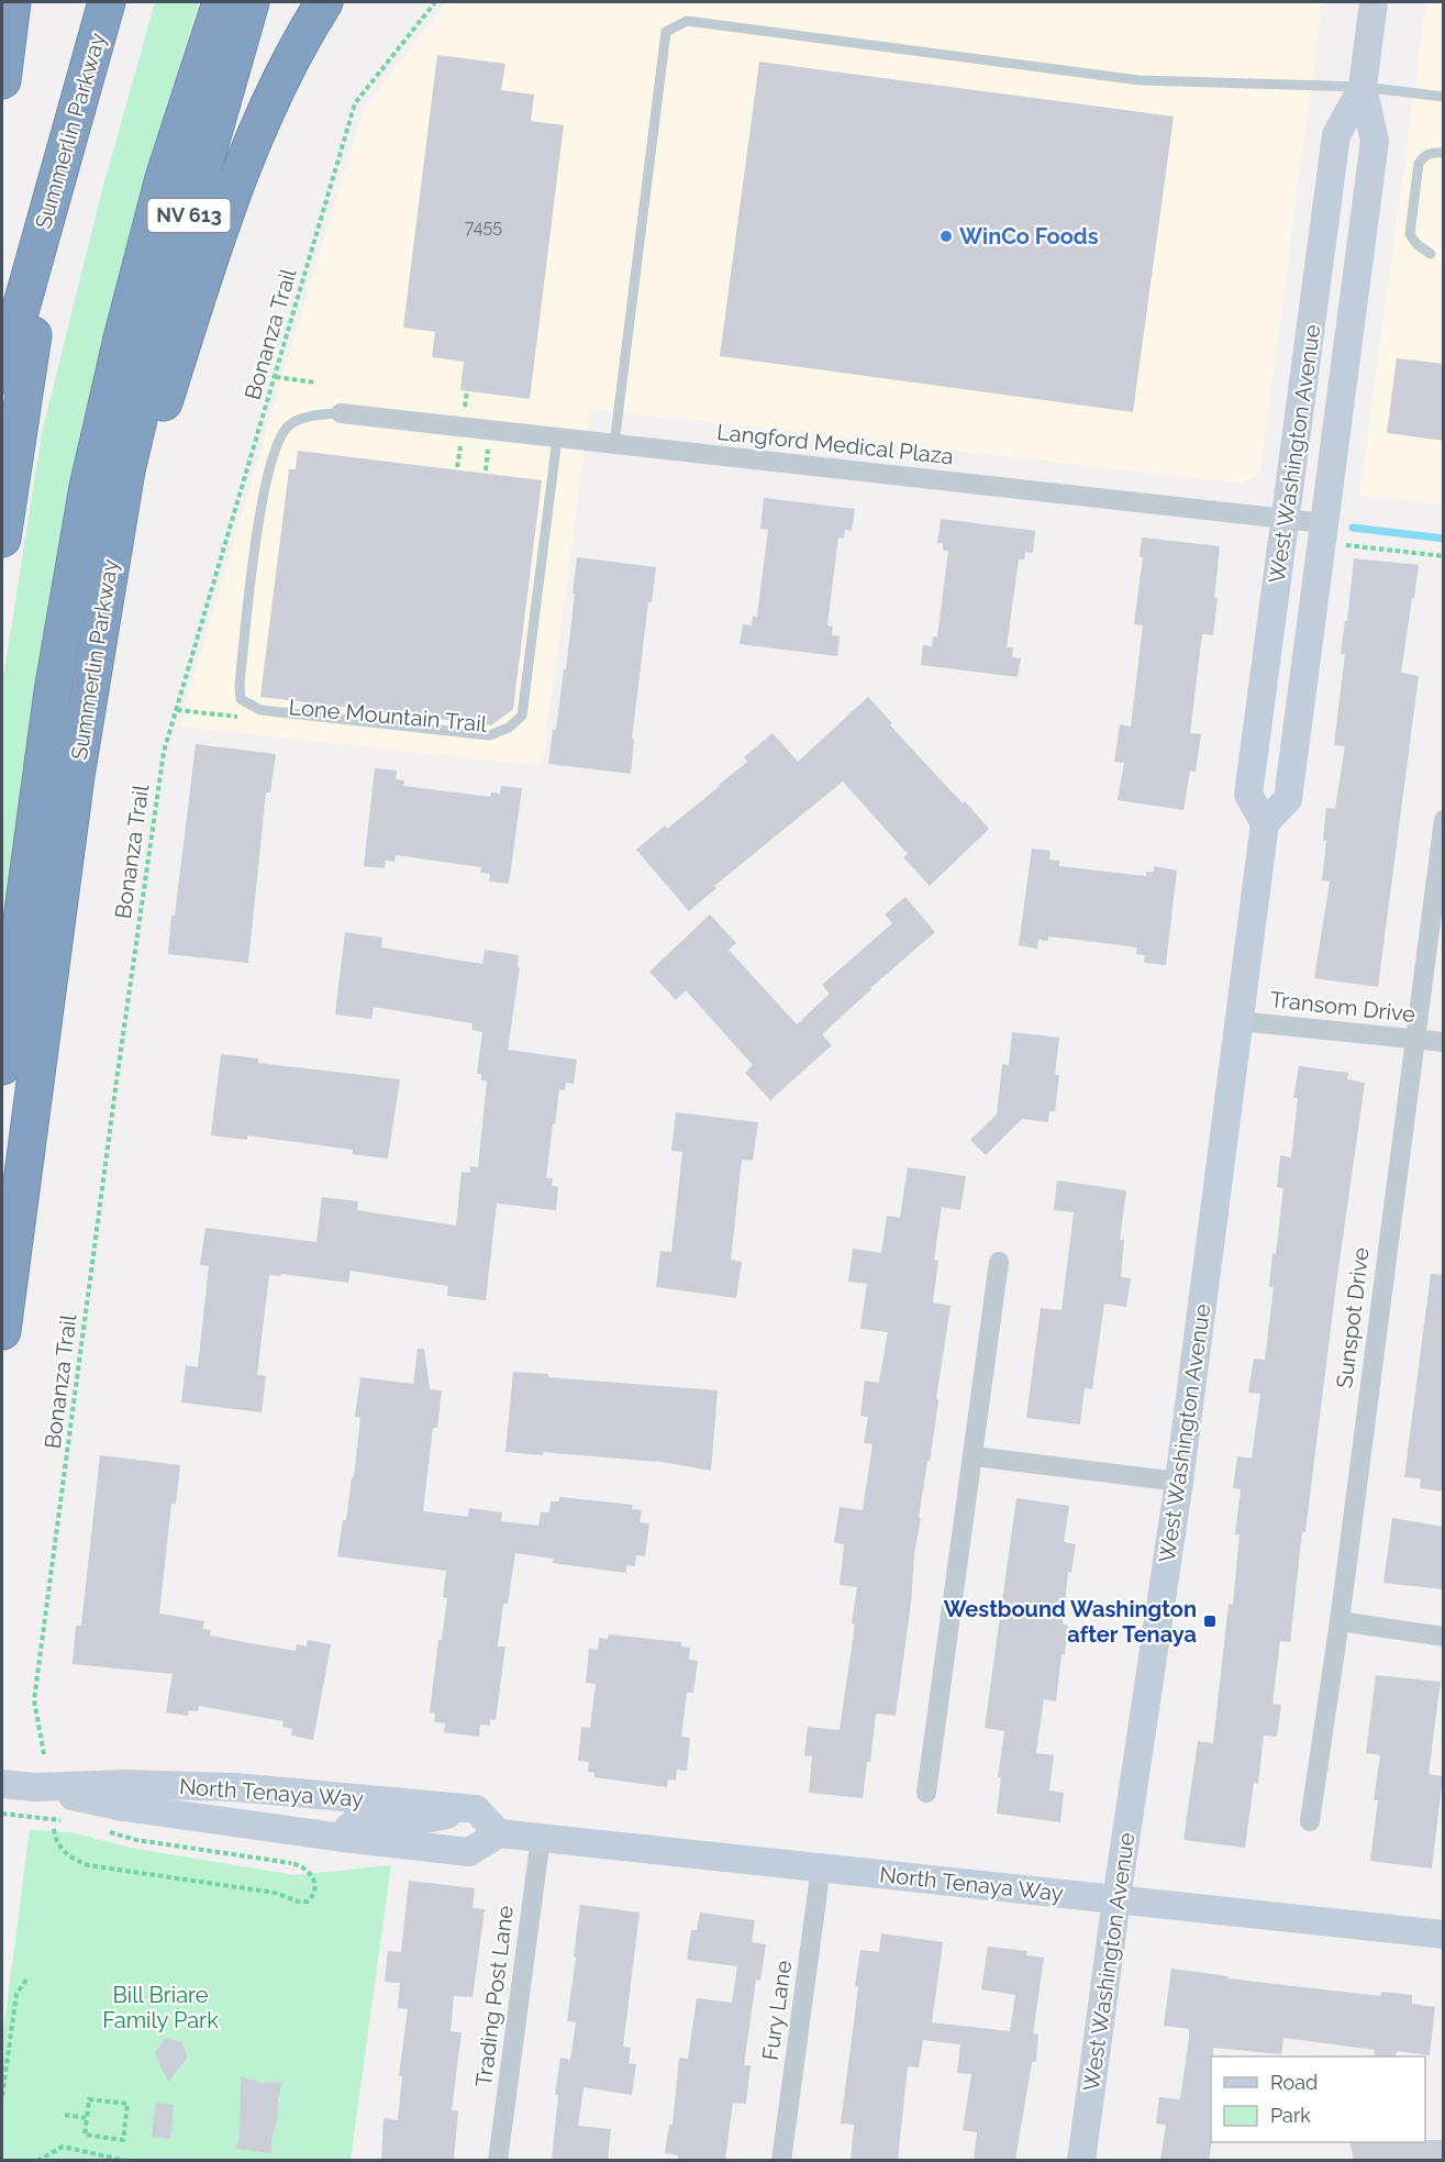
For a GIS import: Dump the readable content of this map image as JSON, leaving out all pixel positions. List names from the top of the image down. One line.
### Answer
{"streets":{"highway":["Summerlin Parkway","NV 613"],"main road":["West Washington Avenue","North Tenaya Way"],"street":["Langford Medical Plaza","Transom Drive","Sunspot Drive","Trading Post Lane","Fury Lane"],"path":["Bonanza Trail"]},"crossings":[["Langford Medical Plaza","West Washington Avenue"],["West Washington Avenue","Transom Drive"],["West Washington Avenue","North Tenaya Way"],["Transom Drive","Sunspot Drive"],["North Tenaya Way","Trading Post Lane"],["North Tenaya Way","Fury Lane"]],"parks":["Bill Briare Family Park"],"places":{"other":["WinCo Foods"],"transit":["Westbound Washington after Tenaya"]},"house_numbers":["7455"],"legend":["Road","Park"]}
